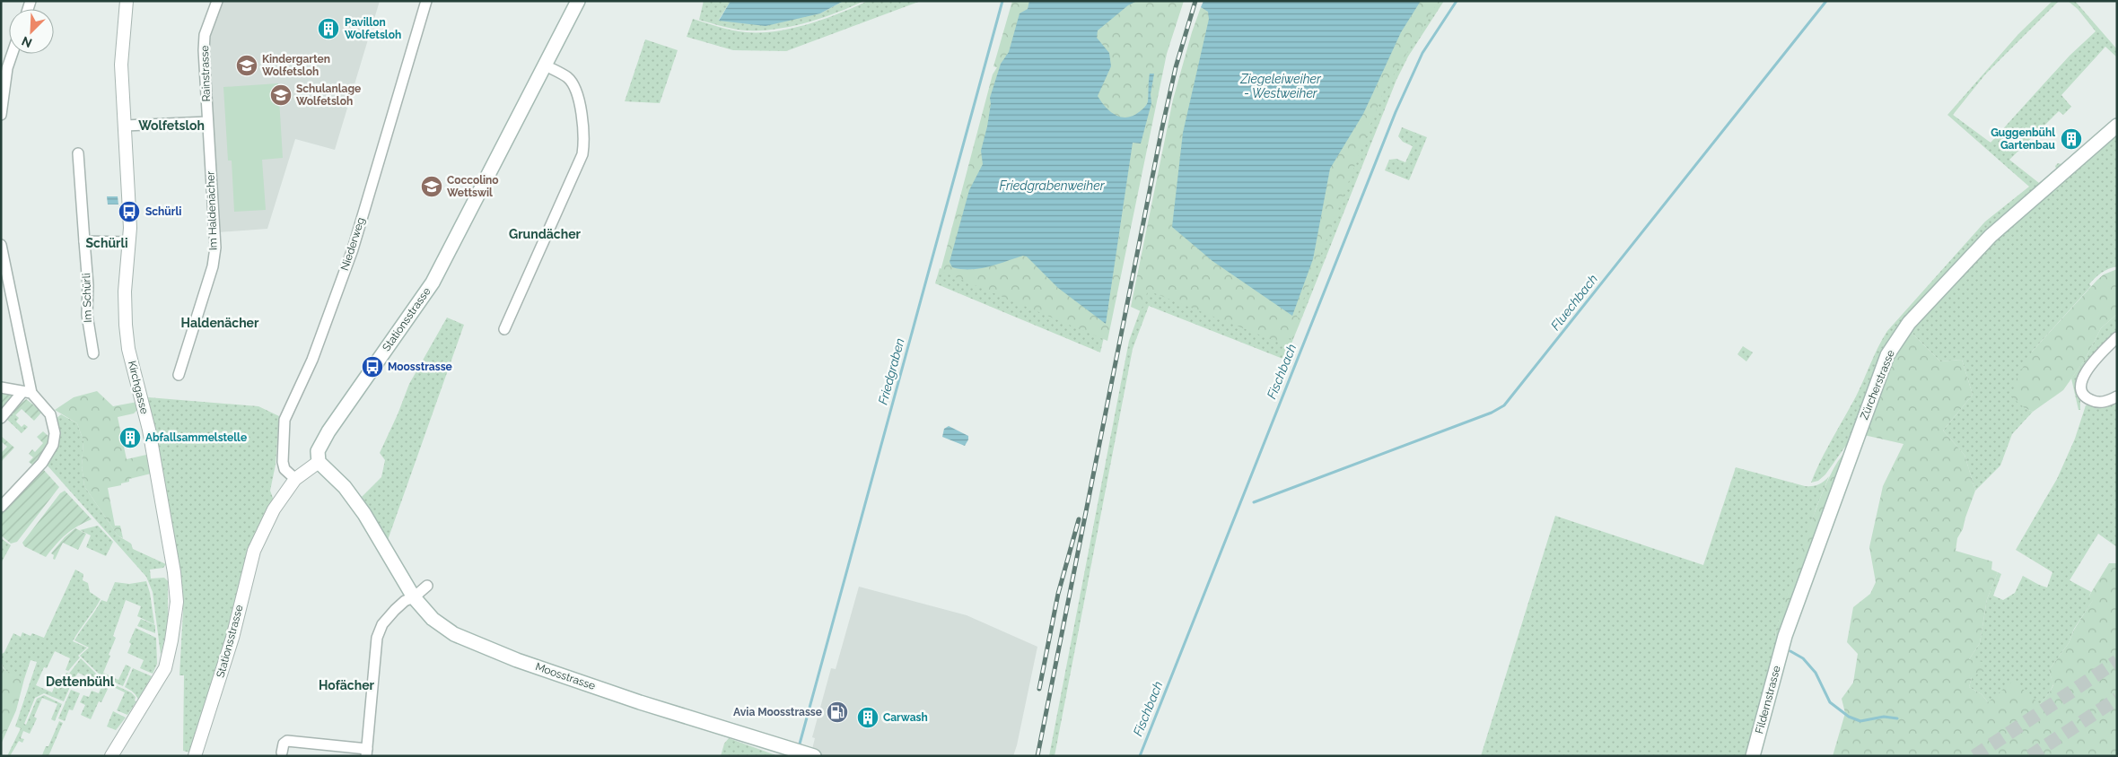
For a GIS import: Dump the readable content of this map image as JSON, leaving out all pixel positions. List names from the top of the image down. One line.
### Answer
{"streets":{"main road":["Stationsstrasse","Zürcherstrasse","Moosstrasse","Fildernstrasse"],"street":["Rainstrasse","Im Haldenächer","Niederweg","Im Schürli","Kirchgasse"]},"crossings":[["Rainstrasse","Im Haldenächer"],["Niederweg","Stationsstrasse"],["Stationsstrasse","Moosstrasse"],["Zürcherstrasse","Fildernstrasse"]],"districts":["Wolfetsloh","Grundächer","Schürli","Haldenächer","Dettenbühl","Hofächer"],"water":["Ziegeleiweiher - Westweiher","Friedgrabenweiher","Fluechbach","Friedgraben","Fischbach"],"places":{"building":["Pavillon Wolfetsloh","Guggenbühl Gartenbau","Abfallsammelstelle","Carwash"],"school or university":["Kindergarten Wolfetsloh","Schulanlage Wolfetsloh","Coccolino Wettswil"],"bus stop":["Schürli","Moosstrasse"],"fuel station":["Avia Moosstrasse"]},"north":"bottom left"}
